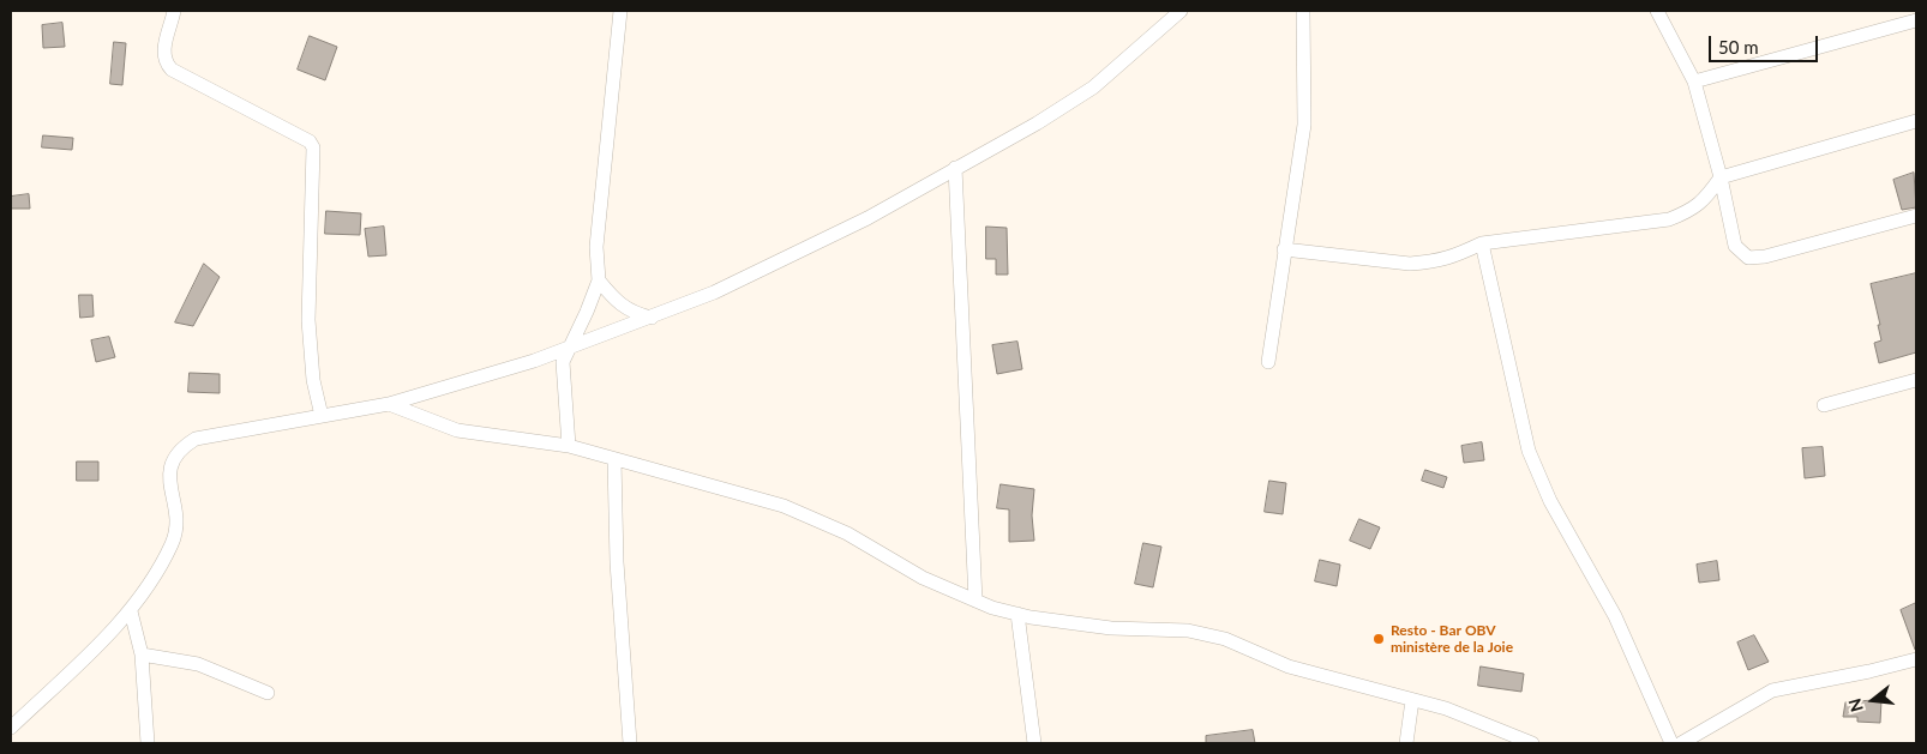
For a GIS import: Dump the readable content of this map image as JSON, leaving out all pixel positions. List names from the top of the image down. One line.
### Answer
{"places":["Resto - Bar OBV ministère de la Joie"],"scale_bar":"50 m","north":"left"}
